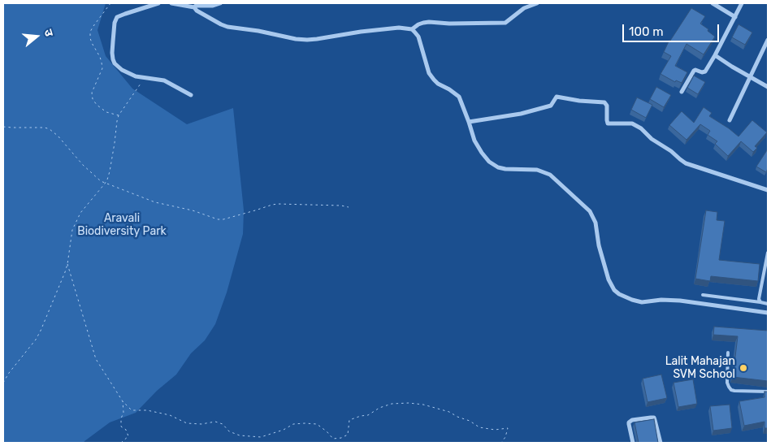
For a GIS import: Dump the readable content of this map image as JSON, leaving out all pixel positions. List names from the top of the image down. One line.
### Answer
{"parks":["Aravali Biodiversity Park"],"places":["Lalit Mahajan SVM School"],"scale_bar":"100 m","north":"right"}
